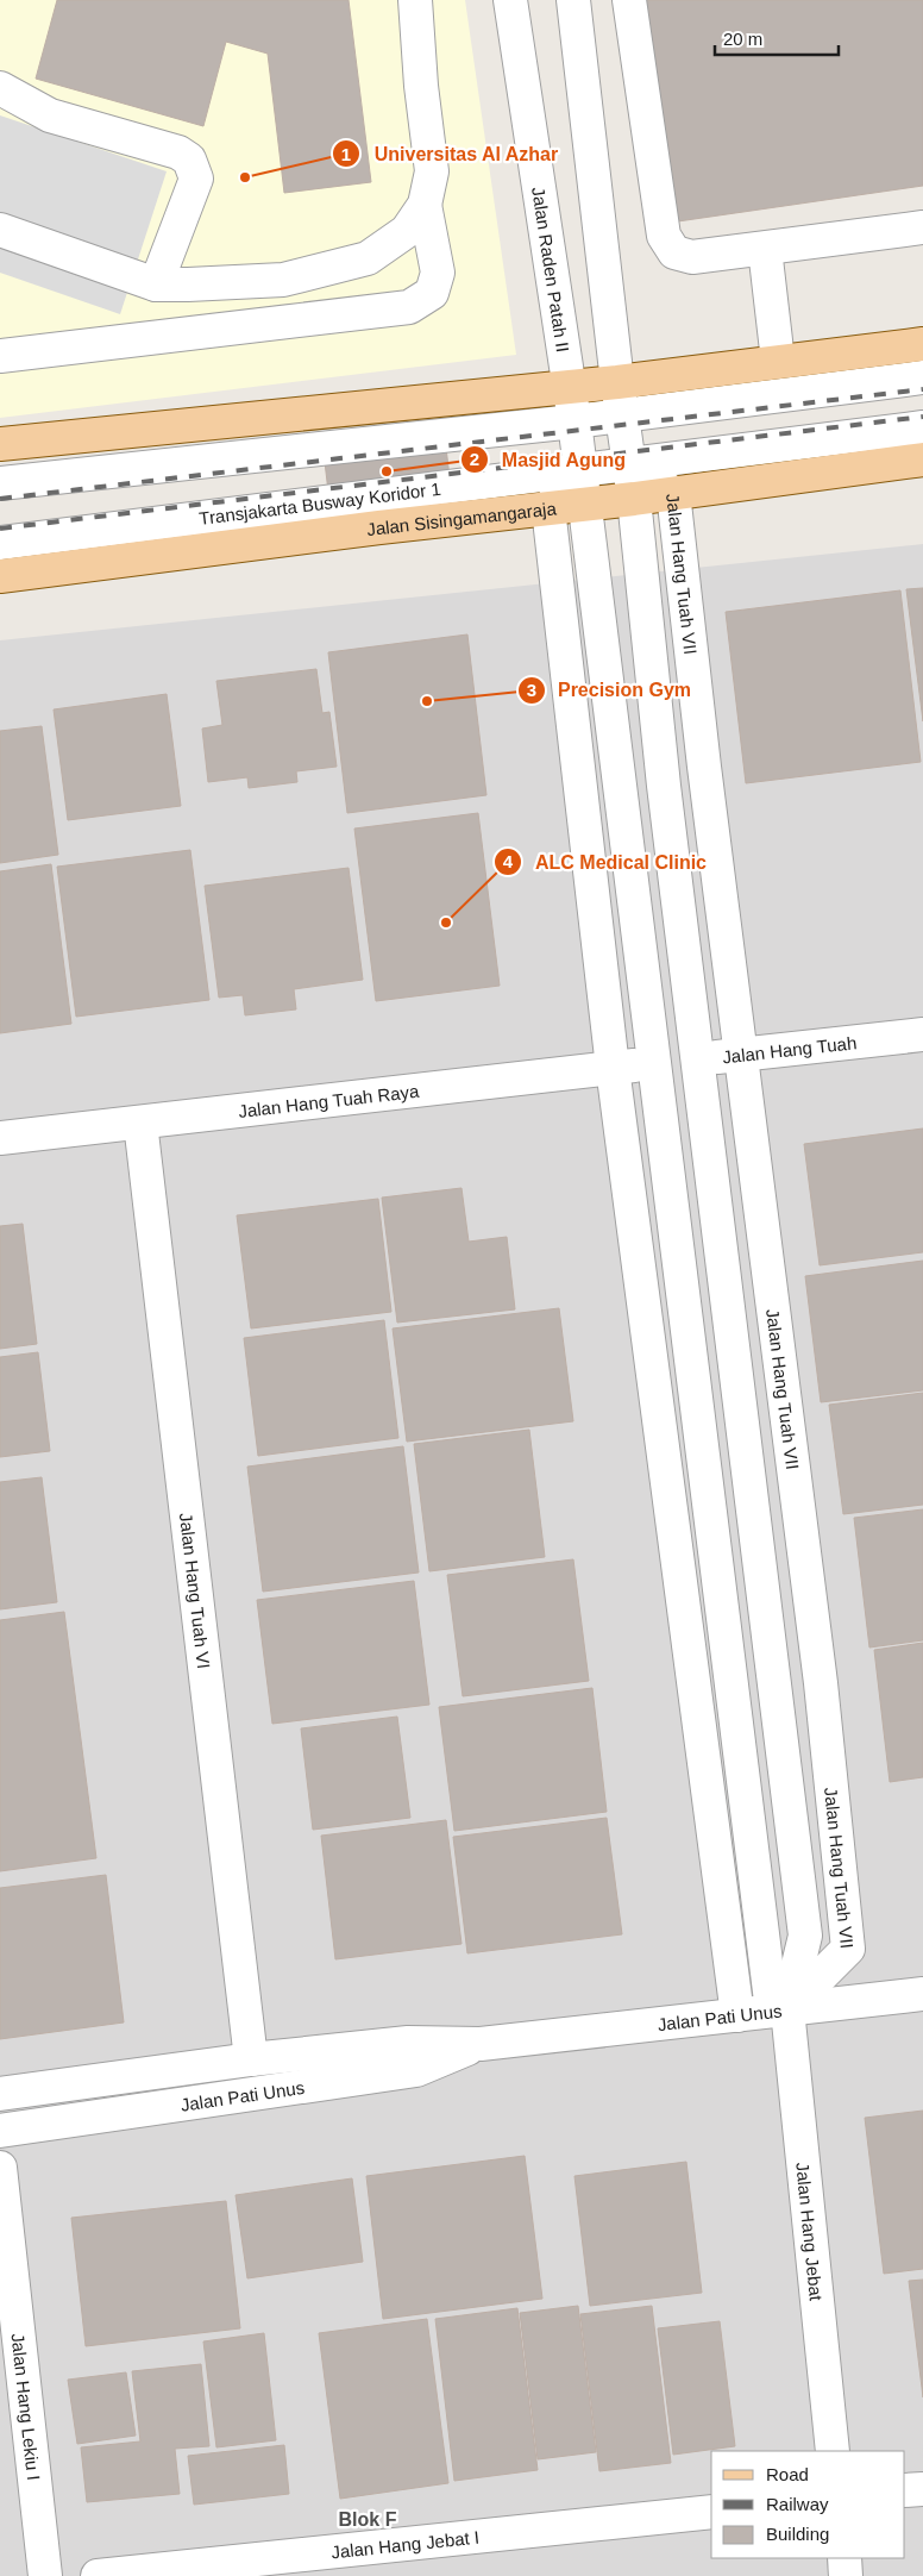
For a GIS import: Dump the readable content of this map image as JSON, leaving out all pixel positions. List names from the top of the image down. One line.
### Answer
{"streets":{"main road":["Jalan Sisingamangaraja"],"street":["Jalan Raden Patah II","Transjakarta Busway Koridor 1","Jalan Hang Tuah VII","Jalan Hang Tuah","Jalan Hang Tuah Raya","Jalan Hang Tuah VI","Jalan Pati Unus","Jalan Hang Jebat","Jalan Hang Lekiu I","Jalan Hang Jebat I"]},"crossings":[["Jalan Raden Patah II","Transjakarta Busway Koridor 1"],["Jalan Raden Patah II","Jalan Sisingamangaraja"],["Transjakarta Busway Koridor 1","Jalan Hang Tuah VII"],["Jalan Sisingamangaraja","Jalan Hang Tuah VII"],["Jalan Hang Tuah VII","Jalan Hang Tuah"],["Jalan Hang Tuah VII","Jalan Pati Unus"],["Jalan Hang Tuah VII","Jalan Hang Jebat"],["Jalan Hang Tuah","Jalan Hang Tuah Raya"],["Jalan Hang Tuah Raya","Jalan Hang Tuah VI"],["Jalan Hang Tuah VI","Jalan Pati Unus"],["Jalan Pati Unus","Jalan Hang Jebat"]],"districts":["Blok F"],"places":["Universitas Al Azhar","Masjid Agung","Precision Gym","ALC Medical Clinic"],"legend":["Road","Railway","Building"],"scale_bar":"20 m"}
